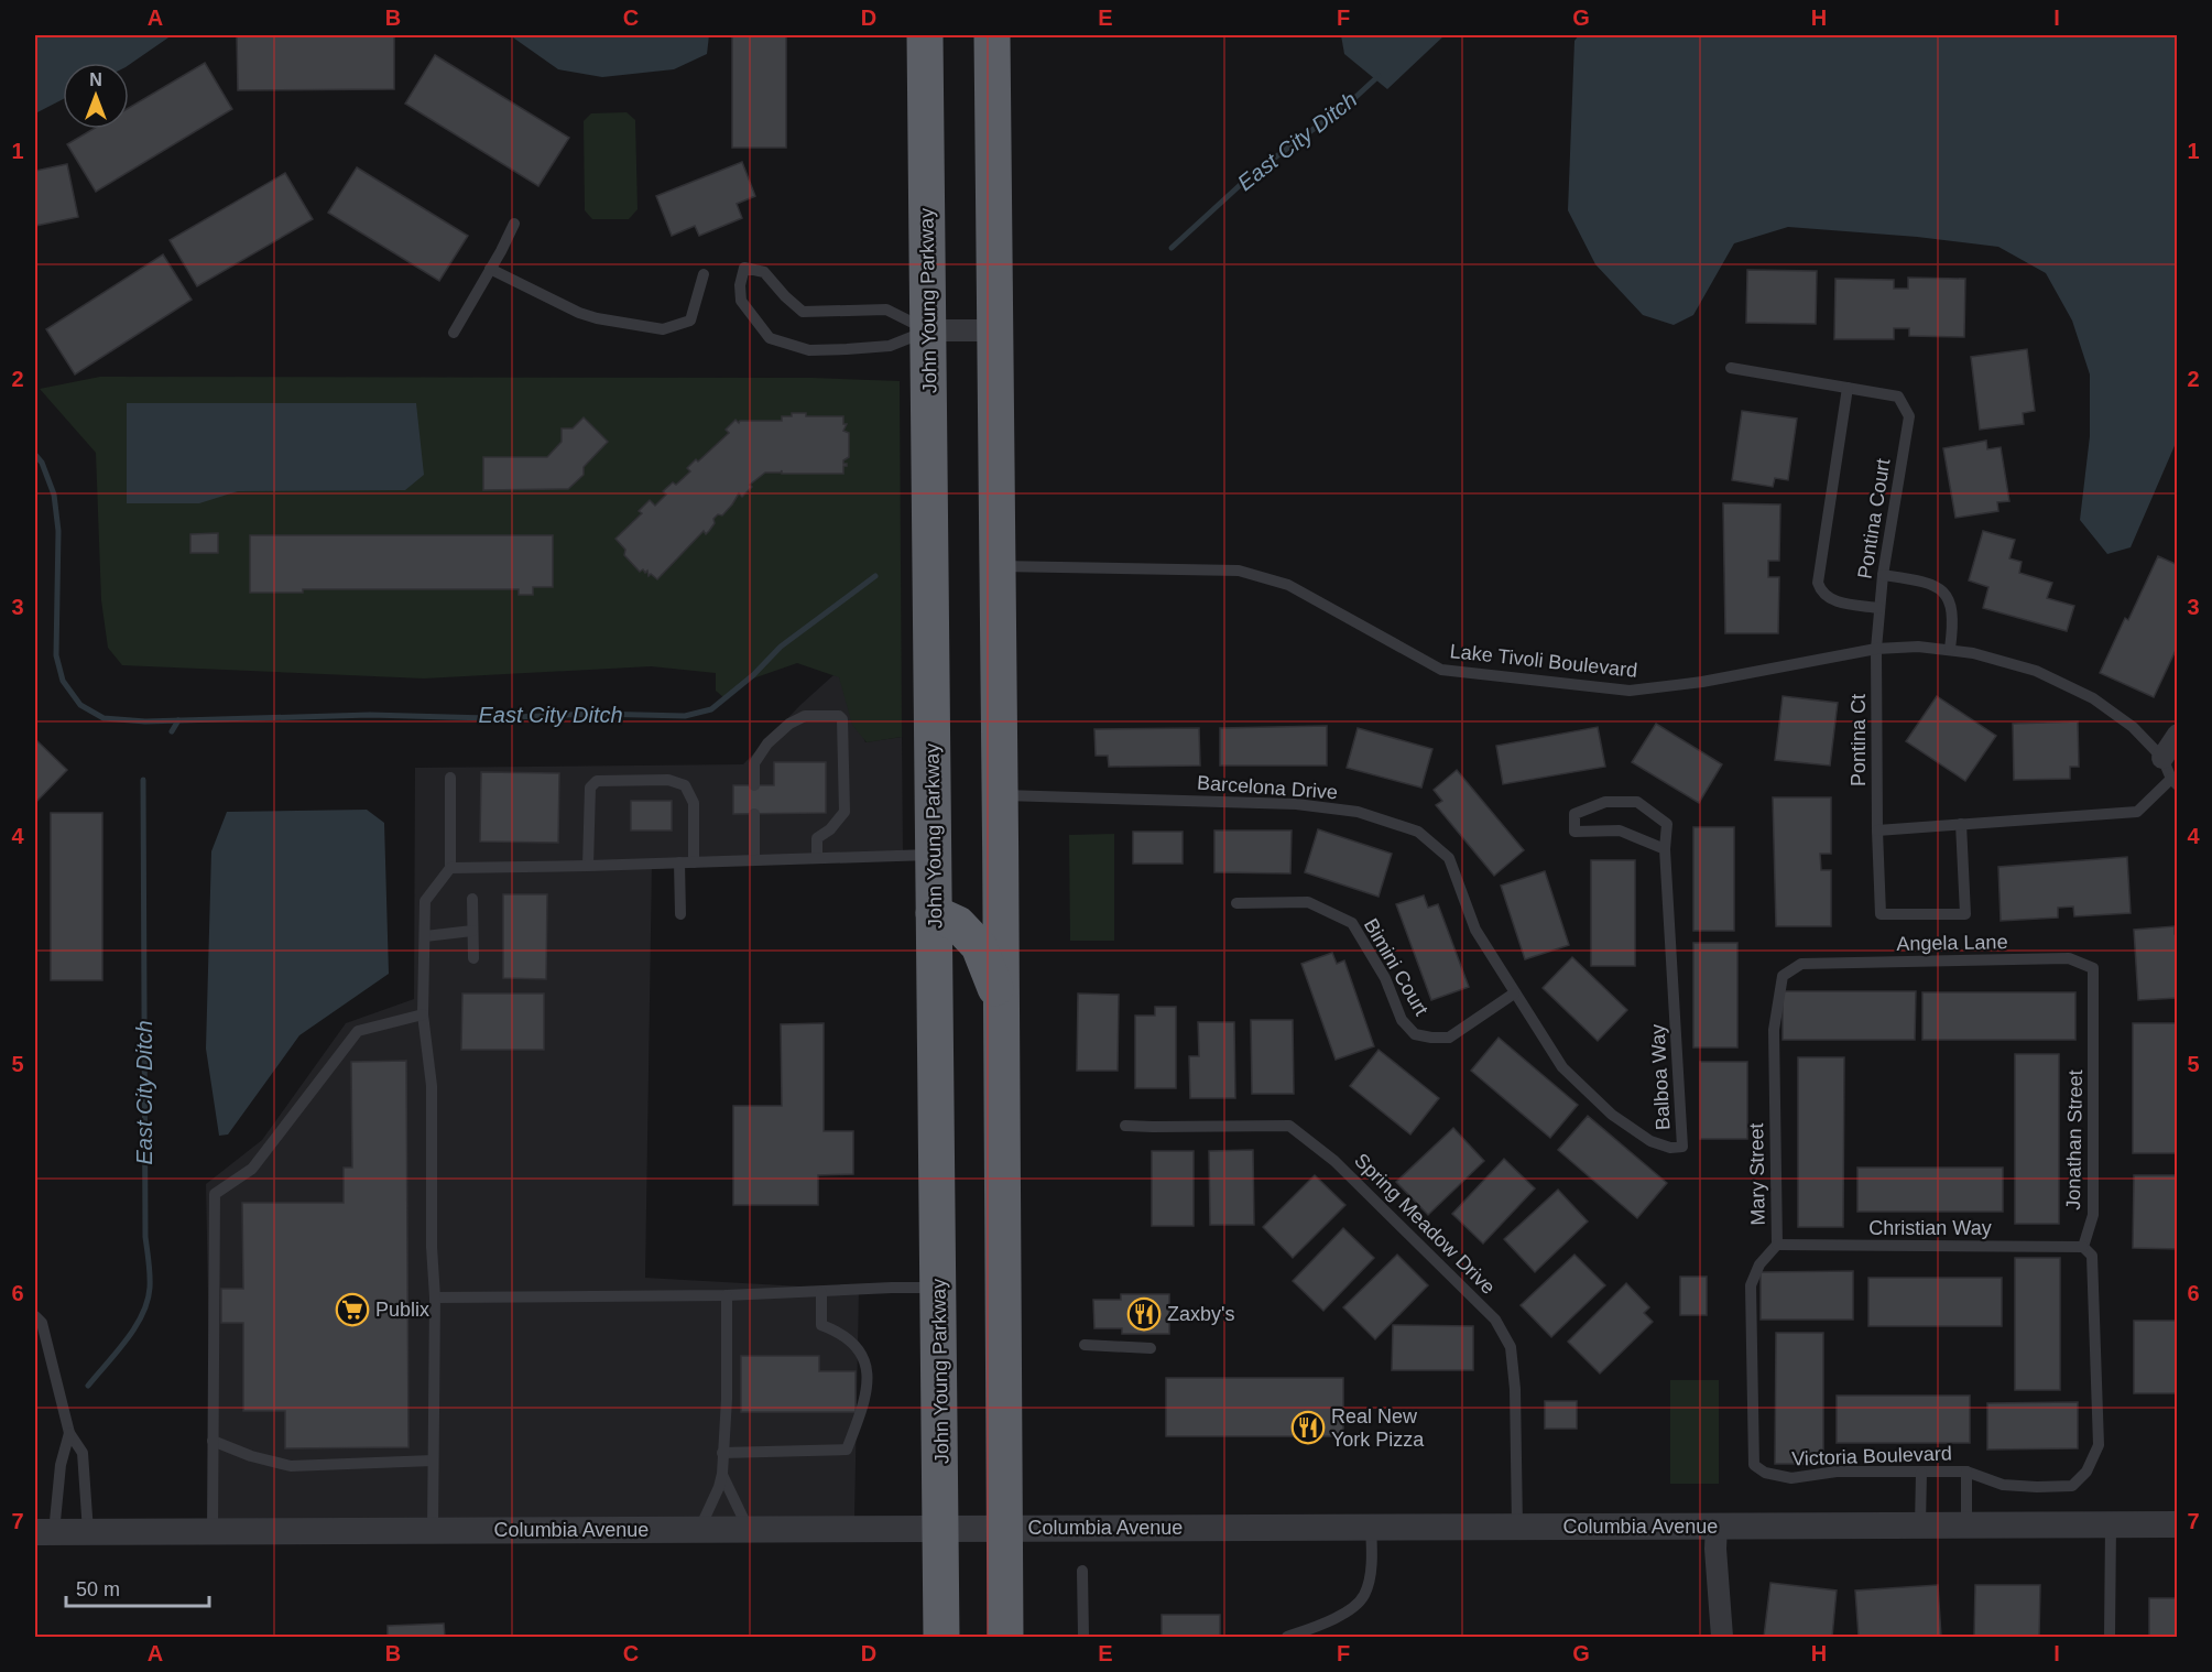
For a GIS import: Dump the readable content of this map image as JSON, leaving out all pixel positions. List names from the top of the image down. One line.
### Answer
{"streets":{"highway":["John Young Parkway"],"street":["Columbia Avenue"],"lane":["Pontina Court","Lake Tivoli Boulevard","Pontina Ct","Barcelona Drive","Angela Lane","Bimini Court","Balboa Way","Jonathan Street","Mary Street","Spring Meadow Drive","Christian Way","Victoria Boulevard"]},"crossings":[["John Young Parkway","Columbia Avenue"],["Pontina Court","Lake Tivoli Boulevard"],["Pontina Court","Pontina Ct"],["Lake Tivoli Boulevard","Pontina Ct"],["Barcelona Drive","Bimini Court"],["Barcelona Drive","Balboa Way"],["Angela Lane","Jonathan Street"],["Angela Lane","Mary Street"],["Bimini Court","Balboa Way"],["Jonathan Street","Christian Way"],["Jonathan Street","Victoria Boulevard"],["Mary Street","Christian Way"],["Mary Street","Victoria Boulevard"],["Spring Meadow Drive","Columbia Avenue"],["Christian Way","Victoria Boulevard"]],"water":["East City Ditch"],"places":{"supermarket":["Publix"],"restaurant":["Zaxby's","Real New York Pizza"]},"scale_bar":"50 m","north":"top","grid":{"columns":["A","B","C","D","E","F","G","H","I"],"rows":["1","2","3","4","5","6","7"]}}
